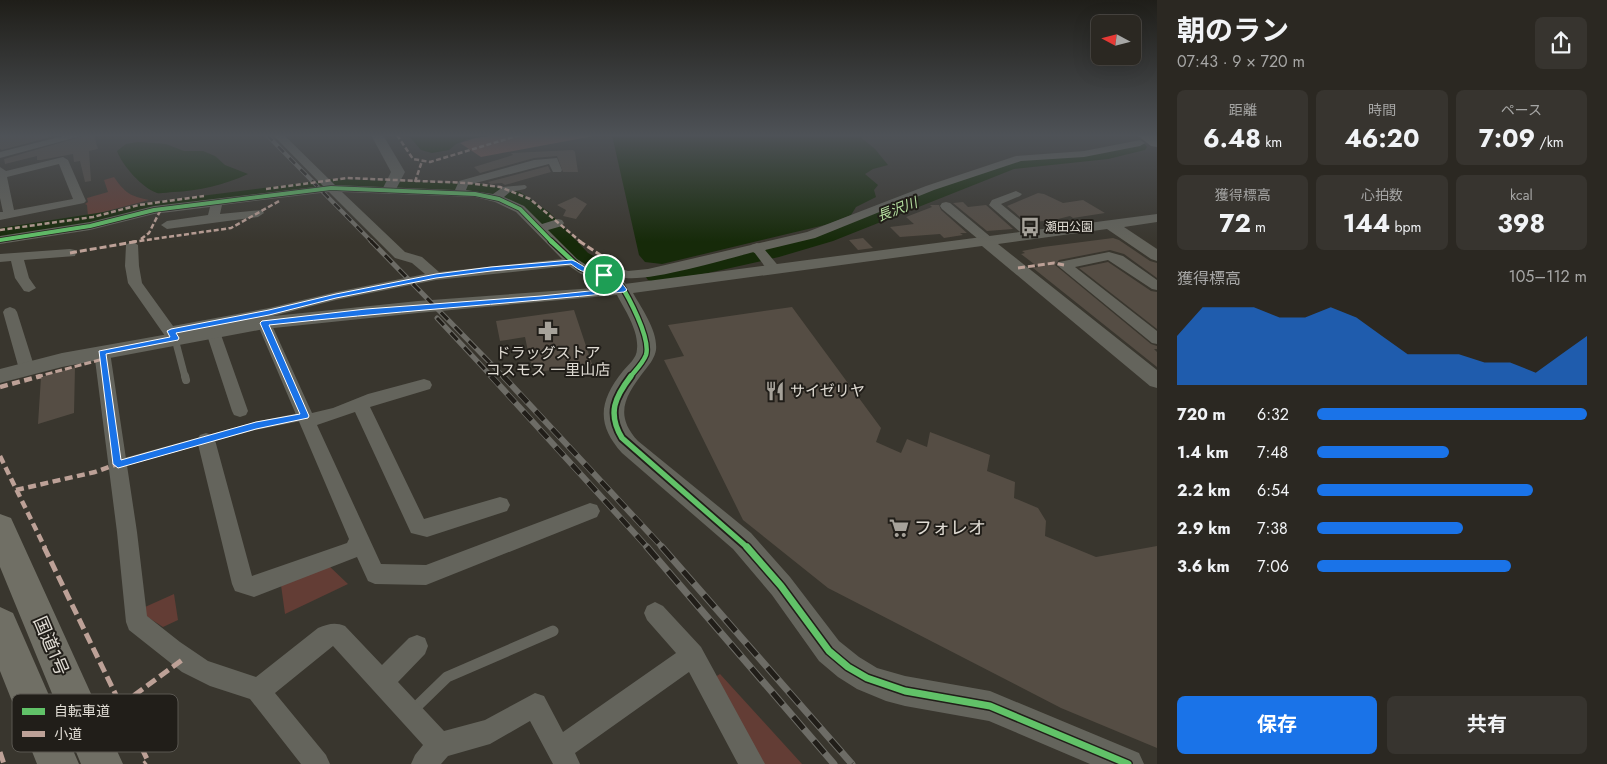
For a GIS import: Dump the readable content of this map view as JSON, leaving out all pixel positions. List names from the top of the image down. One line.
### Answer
{"streets":{"highway":["国道1号"]},"water":["長沢川"],"places":{"bus stop":["瀬田公園"],"pharmacy":["ドラッグストア コスモス 一里山店"],"restaurant":["サイゼリヤ"],"supermarket":["フォレオ"]},"legend":["自転車道","小道"],"north":"left","page":{"heading":["朝のラン","07:43 · 9 × 720 m"],"stats":[["距離","6.48 km"],["時間","46:20"],["ペース","7:09 /km"],["獲得標高","72 m"],["心拍数","144 bpm"],["kcal","398"]],"chart":["獲得標高","105–112 m"],"list":[{"name":"720 m","note":"6:32"},{"name":"1.4 km","note":"7:48"},{"name":"2.2 km","note":"6:54"},{"name":"2.9 km","note":"7:38"},{"name":"3.6 km","note":"7:06"}],"buttons":["保存","共有"]}}
